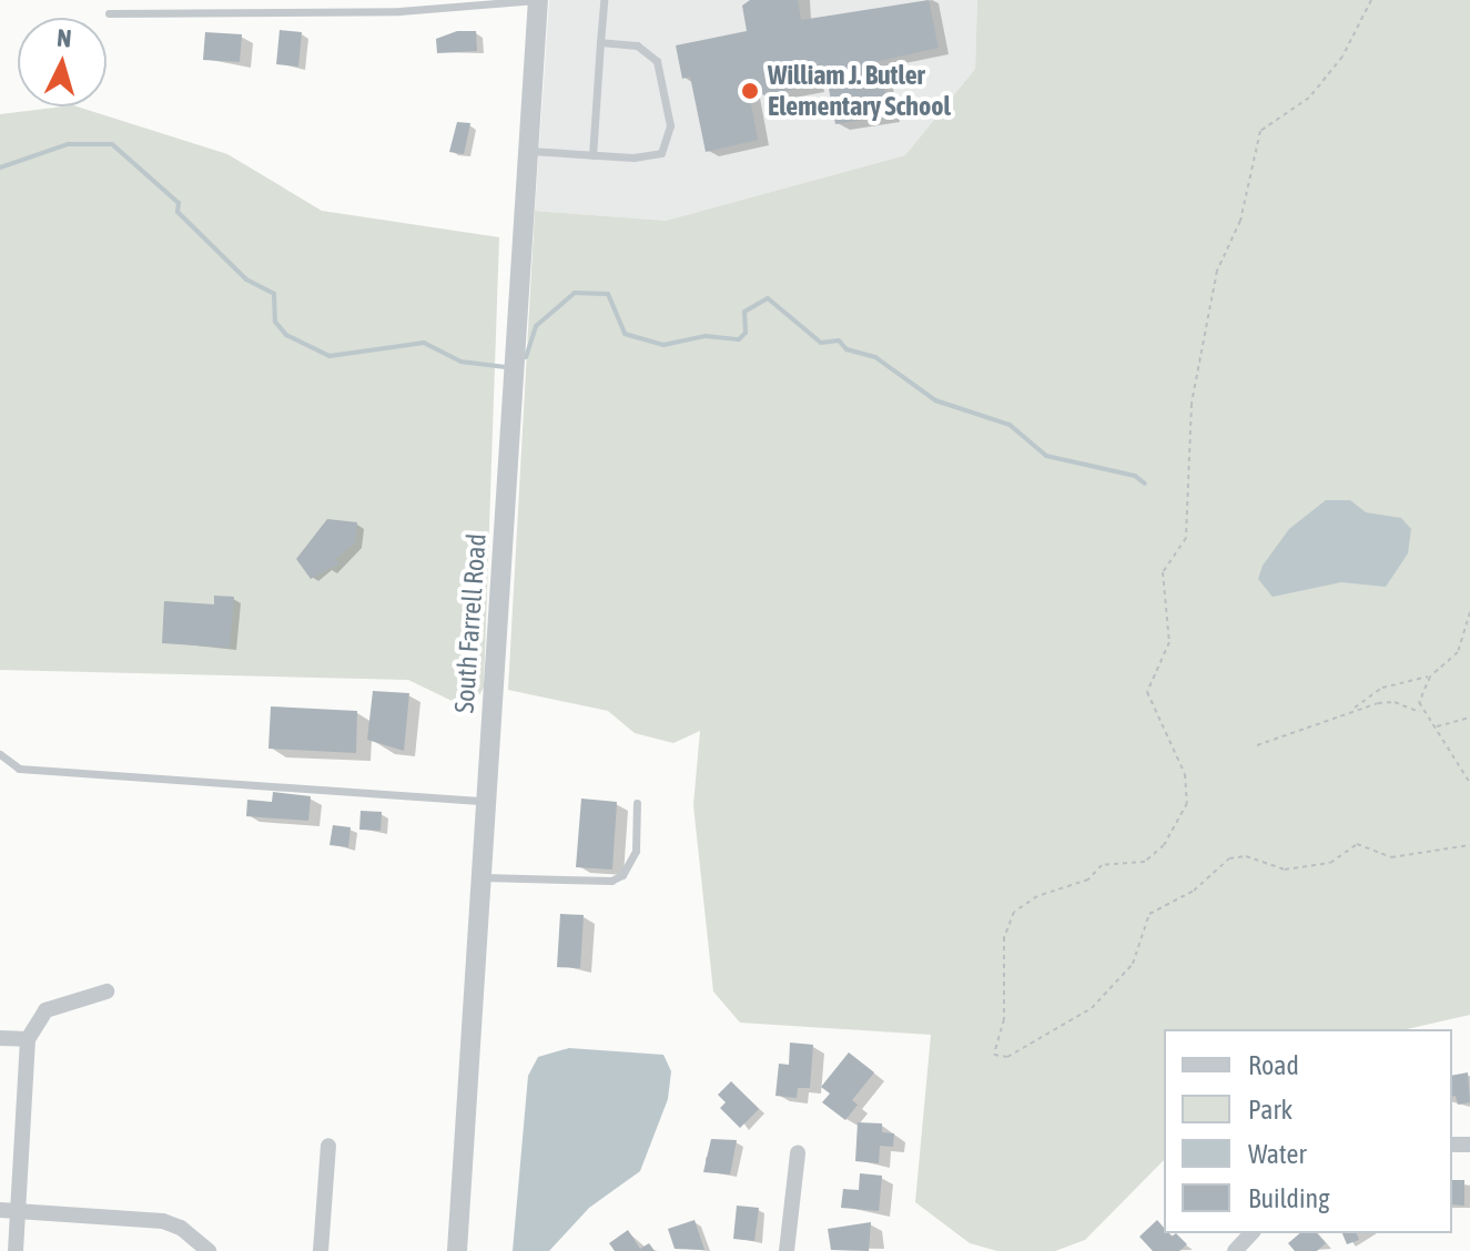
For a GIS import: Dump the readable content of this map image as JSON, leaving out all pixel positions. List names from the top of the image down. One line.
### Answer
{"streets":{"street":["South Farrell Road"]},"places":["William J. Butler Elementary School"],"legend":["Road","Park","Water","Building"],"north":"top"}
